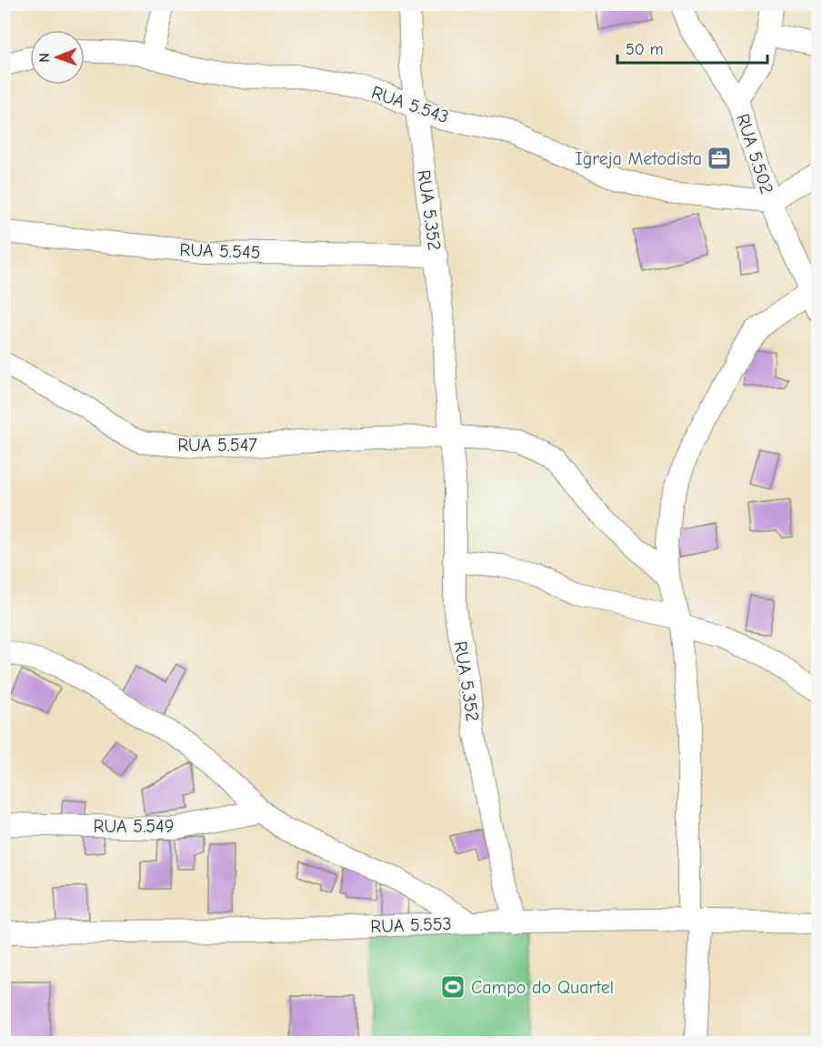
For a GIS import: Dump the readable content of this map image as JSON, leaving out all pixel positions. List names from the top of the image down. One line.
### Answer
{"streets":{"street":["RUA 5.543","RUA 5.502","RUA 5.352","RUA 5.545","RUA 5.547","RUA 5.549","RUA 5.553"]},"crossings":[["RUA 5.543","RUA 5.502"],["RUA 5.543","RUA 5.352"],["RUA 5.352","RUA 5.545"],["RUA 5.352","RUA 5.547"],["RUA 5.352","RUA 5.553"]],"places":{"office":["Igreja Metodista"],"sports":["Campo do Quartel"]},"scale_bar":"50 m","north":"left"}
